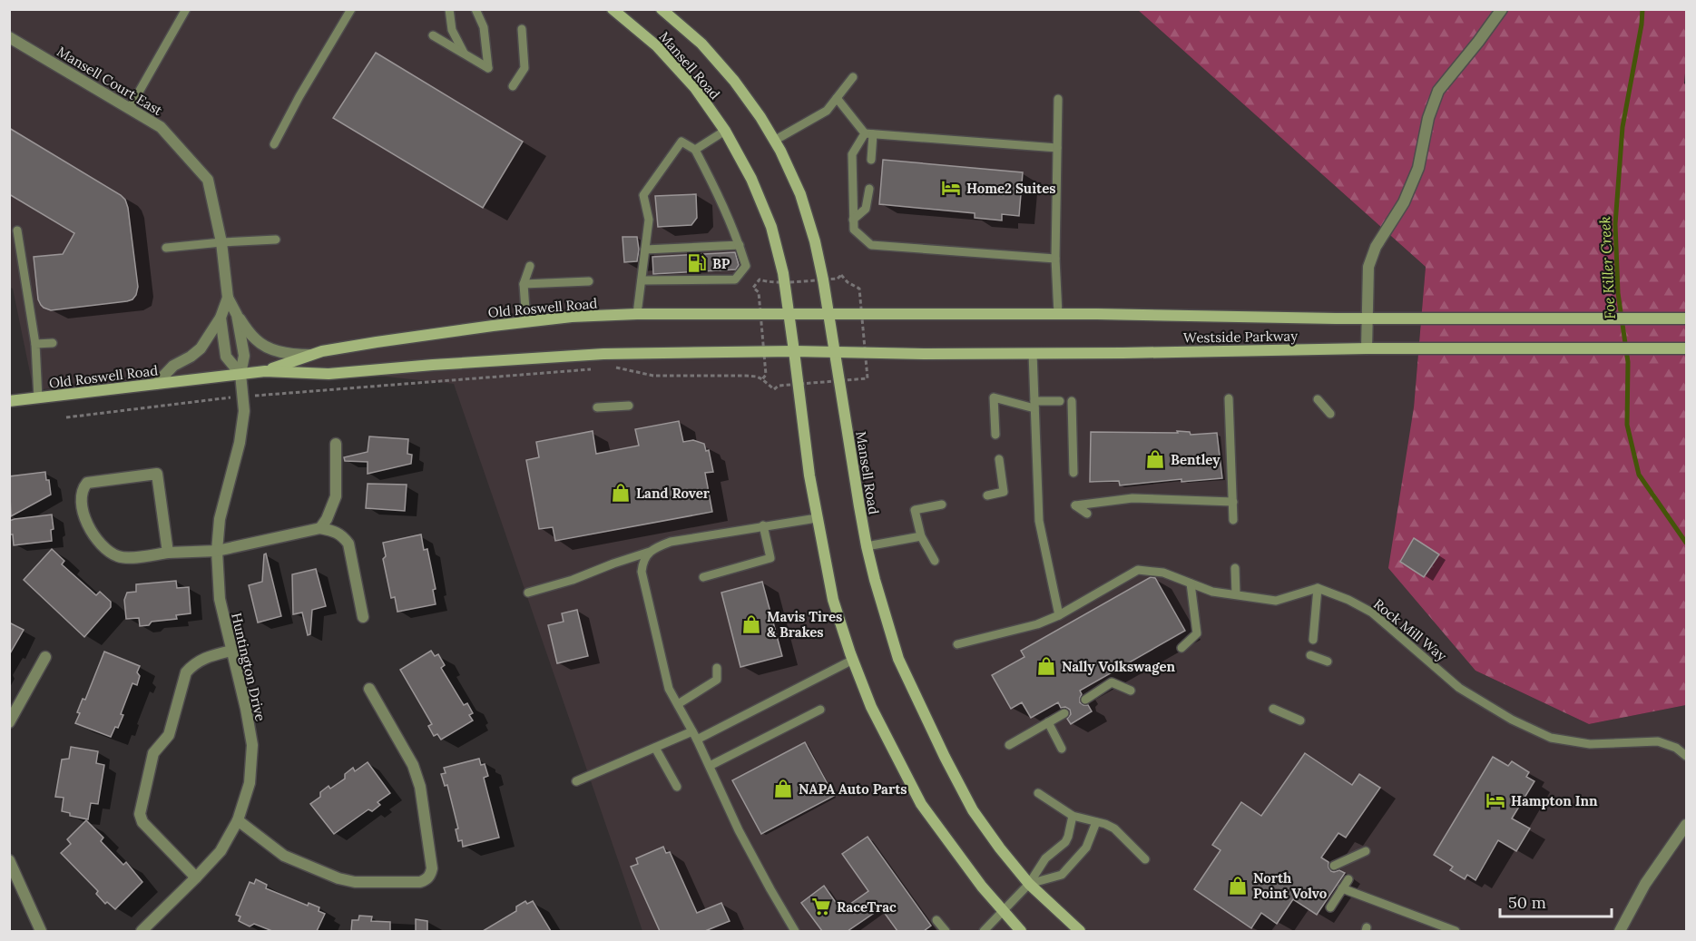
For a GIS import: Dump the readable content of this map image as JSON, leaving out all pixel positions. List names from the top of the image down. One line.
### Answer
{"streets":{"main road":["Mansell Road","Old Roswell Road","Westside Parkway"],"street":["Mansell Court East","Huntington Drive"],"lane":["Rock Mill Way"]},"crossings":[["Mansell Road","Old Roswell Road"],["Mansell Road","Westside Parkway"],["Mansell Court East","Old Roswell Road"],["Mansell Court East","Huntington Drive"],["Old Roswell Road","Westside Parkway"],["Old Roswell Road","Huntington Drive"]],"water":["Foe Killer Creek"],"places":{"hotel":["Home2 Suites","Hampton Inn"],"fuel station":["BP"],"shop":["Bentley","Land Rover","Mavis Tires & Brakes","Nally Volkswagen","NAPA Auto Parts","North Point Volvo"],"supermarket":["RaceTrac"]},"scale_bar":"50 m"}
